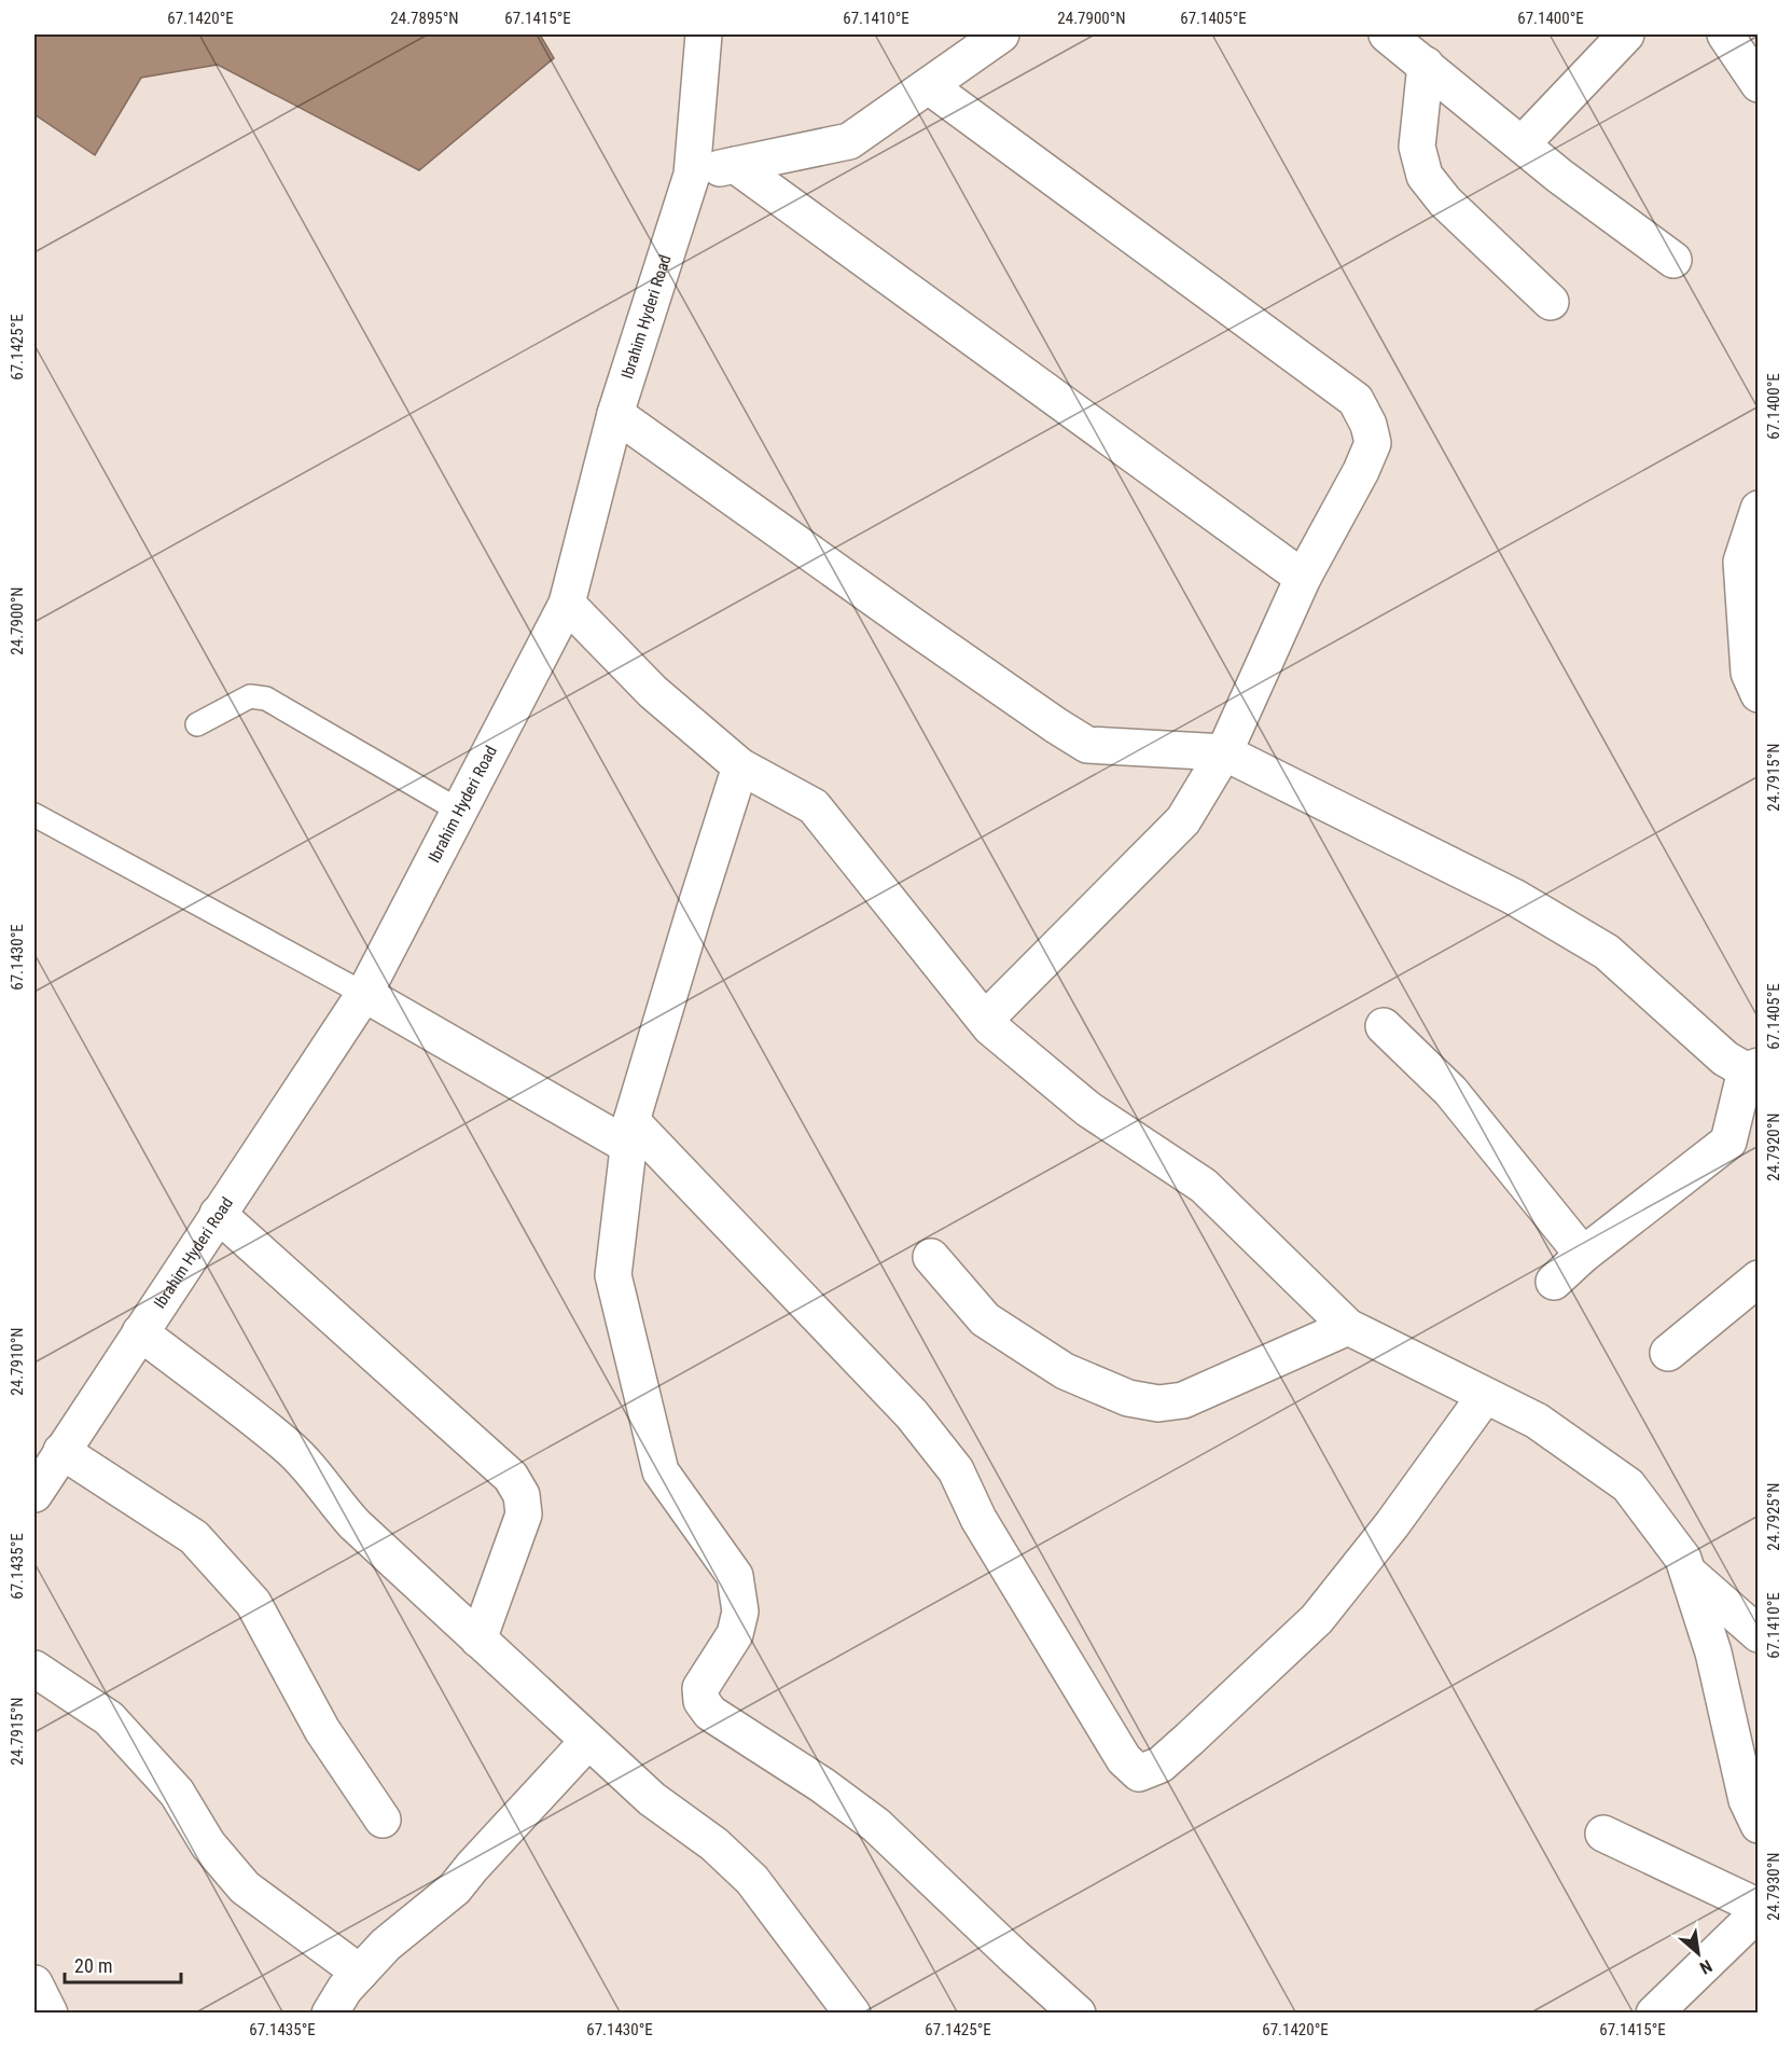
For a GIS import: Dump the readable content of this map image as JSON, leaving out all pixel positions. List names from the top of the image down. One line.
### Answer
{"streets":{"street":["Ibrahim Hyderi Road"]},"scale_bar":"20 m","north":"bottom right","coordinates":["67.1420°E","24.7895°N","67.1415°E","67.1410°E","24.7900°N","67.1405°E","67.1400°E","67.1425°E","24.7915°N","67.1430°E","24.7920°N","24.7910°N","24.7925°N","67.1435°E","24.7930°N"]}
